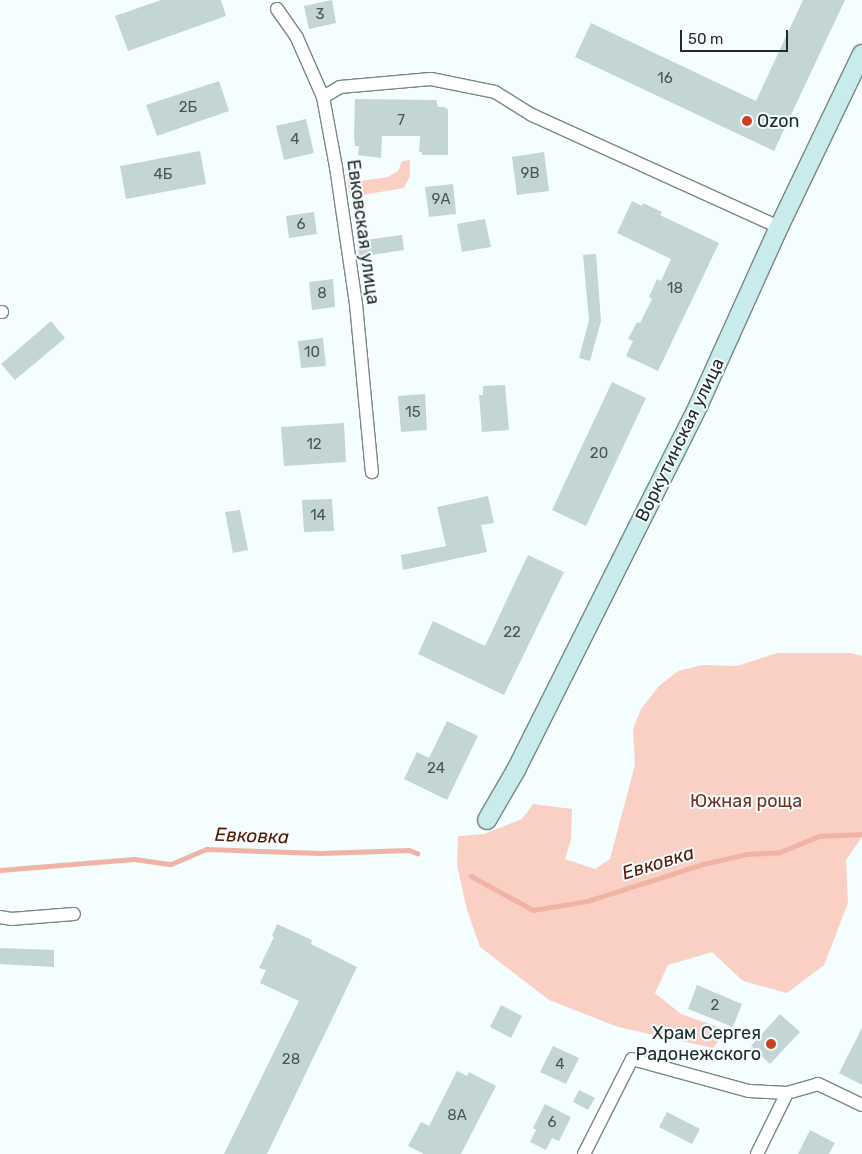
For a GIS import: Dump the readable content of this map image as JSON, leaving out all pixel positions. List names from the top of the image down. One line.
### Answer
{"streets":{"street":["Евковская улица","Воркутинская улица"]},"water":["Евковка"],"parks":["Южная роща"],"places":["Ozon","Храм Сергея Радонежского"],"house_numbers":["3","16","2Б","7","4","9В","4Б","9А","6","18","8","10","15","12","20","14","22","24","2","28","4","8А","6"],"scale_bar":"50 m"}
